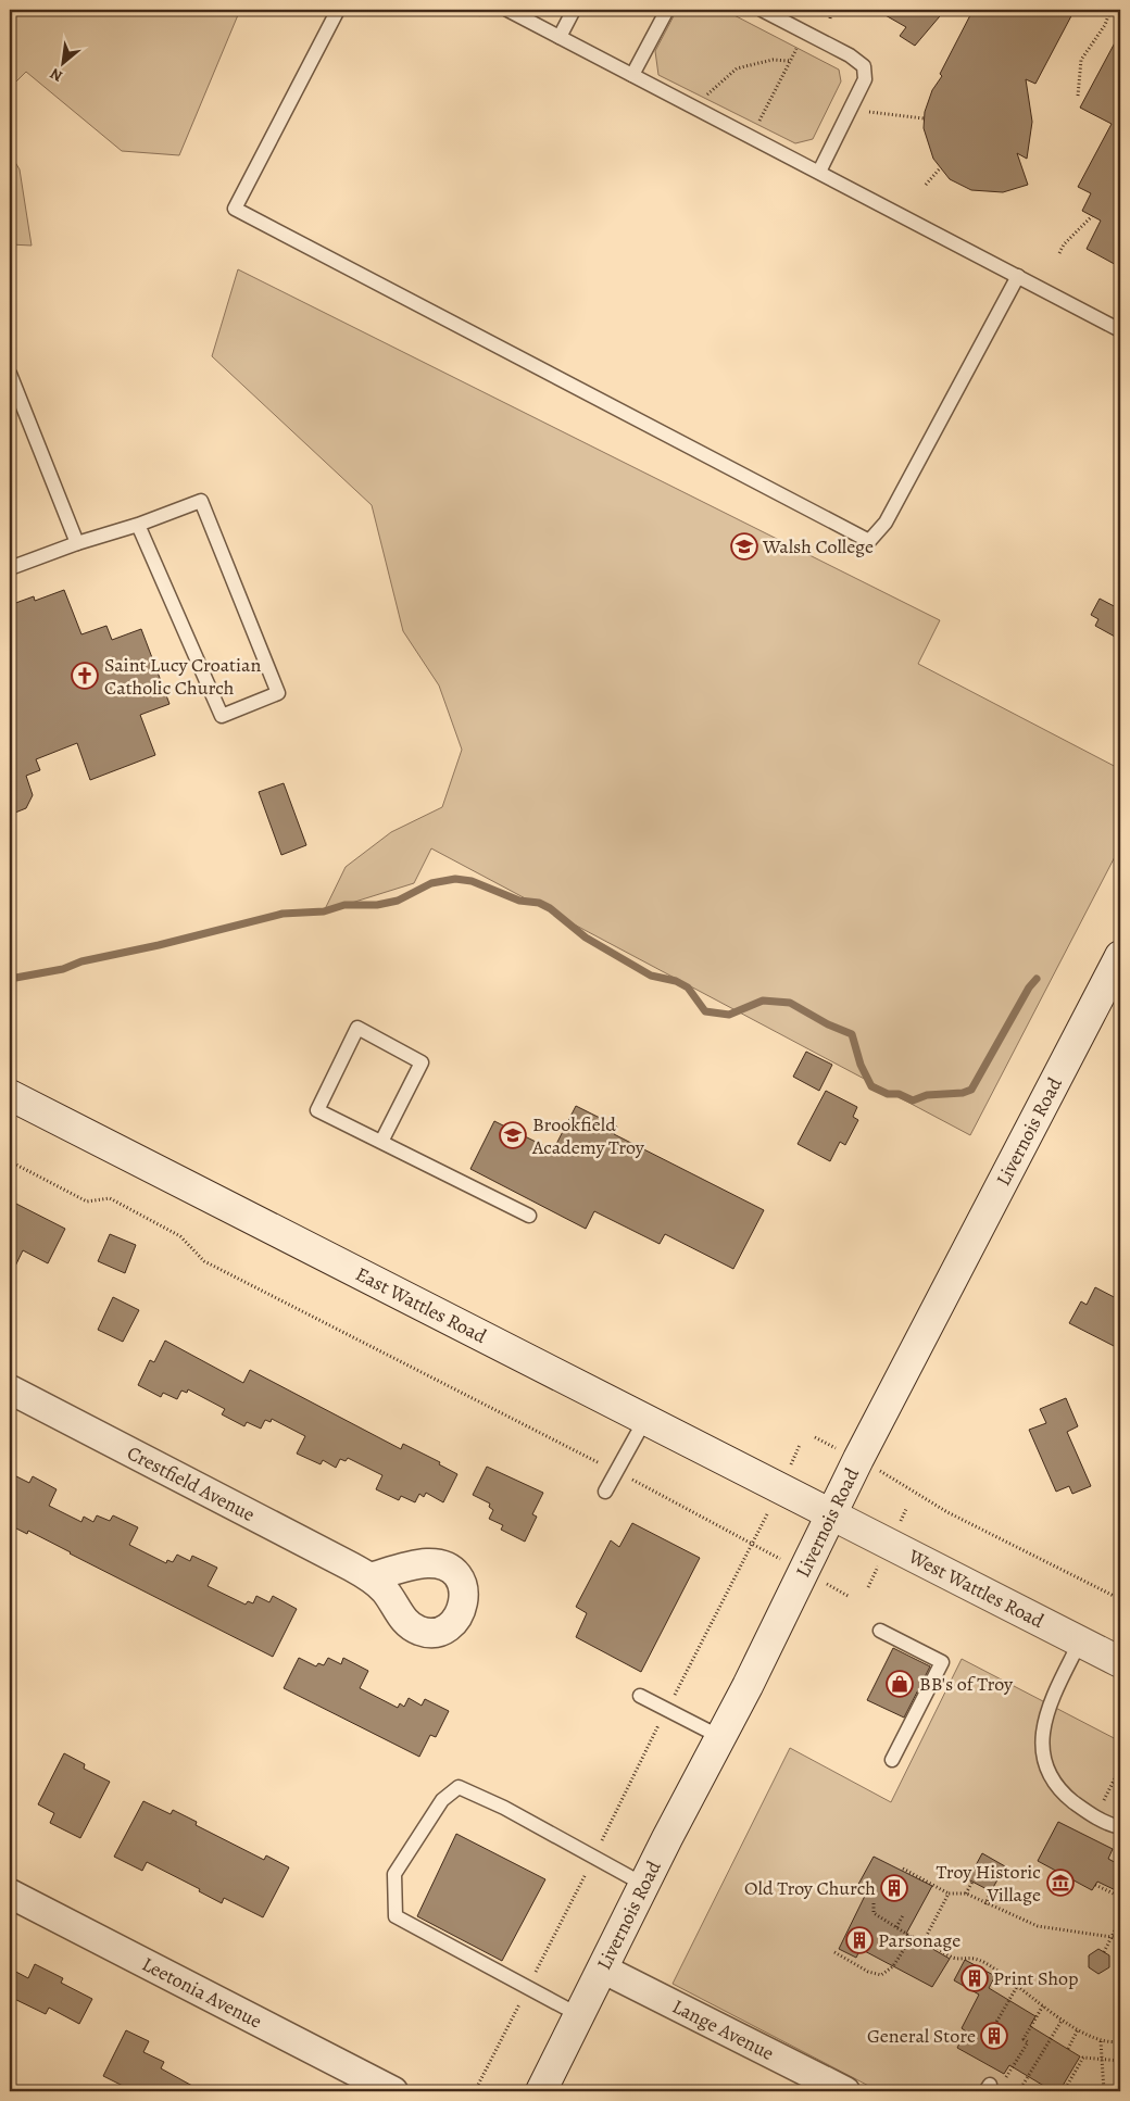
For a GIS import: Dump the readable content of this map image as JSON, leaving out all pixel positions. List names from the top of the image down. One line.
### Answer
{"streets":{"main road":["Livernois Road","East Wattles Road","West Wattles Road"],"street":["Crestfield Avenue","Leetonia Avenue","Lange Avenue"]},"crossings":[["Livernois Road","East Wattles Road"],["Livernois Road","West Wattles Road"],["Livernois Road","Lange Avenue"],["East Wattles Road","West Wattles Road"]],"places":{"school or university":["Walsh College","Brookfield Academy Troy"],"church":["Saint Lucy Croatian Catholic Church"],"shop":["BB's of Troy"],"museum":["Troy Historic Village"],"building":["Old Troy Church","Parsonage","Print Shop","General Store"]},"north":"bottom left"}
